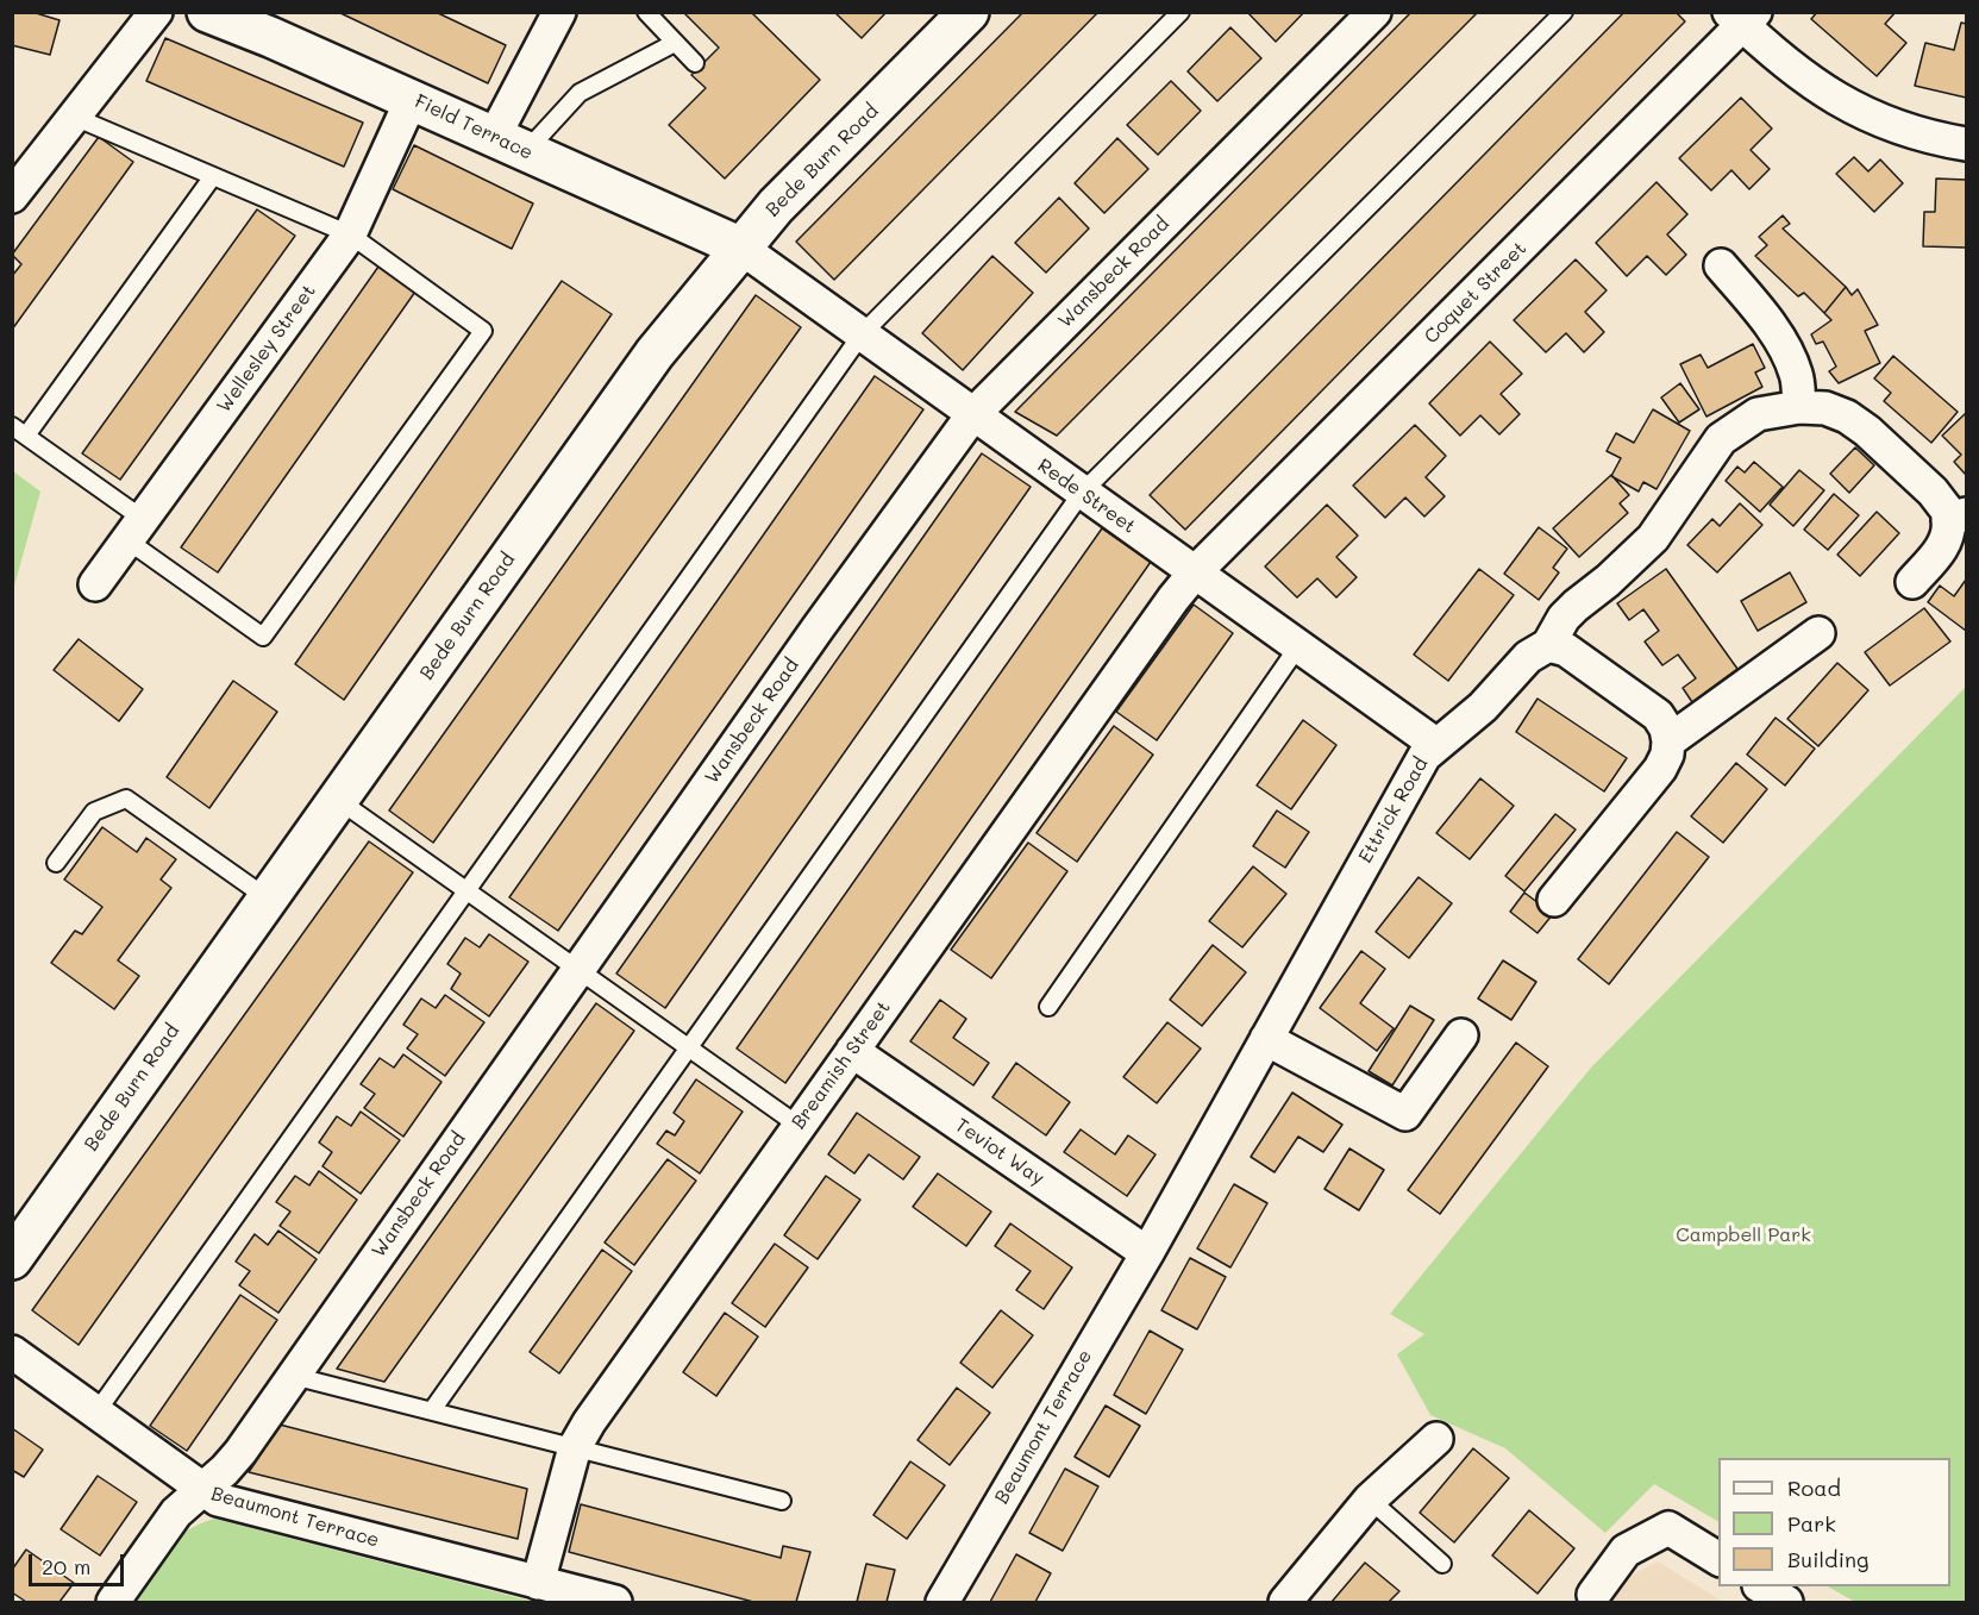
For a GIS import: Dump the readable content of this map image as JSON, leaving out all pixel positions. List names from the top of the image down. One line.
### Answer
{"streets":{"main road":["Field Terrace","Bede Burn Road"],"street":["Wansbeck Road","Coquet Street","Wellesley Street","Rede Street","Ettrick Road","Breamish Street","Teviot Way","Beaumont Terrace"]},"crossings":[["Field Terrace","Bede Burn Road"],["Field Terrace","Wellesley Street"],["Field Terrace","Rede Street"],["Bede Burn Road","Rede Street"],["Wansbeck Road","Rede Street"],["Wansbeck Road","Beaumont Terrace"],["Coquet Street","Rede Street"],["Coquet Street","Breamish Street"],["Rede Street","Ettrick Road"],["Rede Street","Breamish Street"],["Ettrick Road","Teviot Way"],["Ettrick Road","Beaumont Terrace"],["Breamish Street","Teviot Way"],["Breamish Street","Beaumont Terrace"],["Teviot Way","Beaumont Terrace"]],"parks":["Campbell Park"],"legend":["Road","Park","Building"],"scale_bar":"20 m"}
